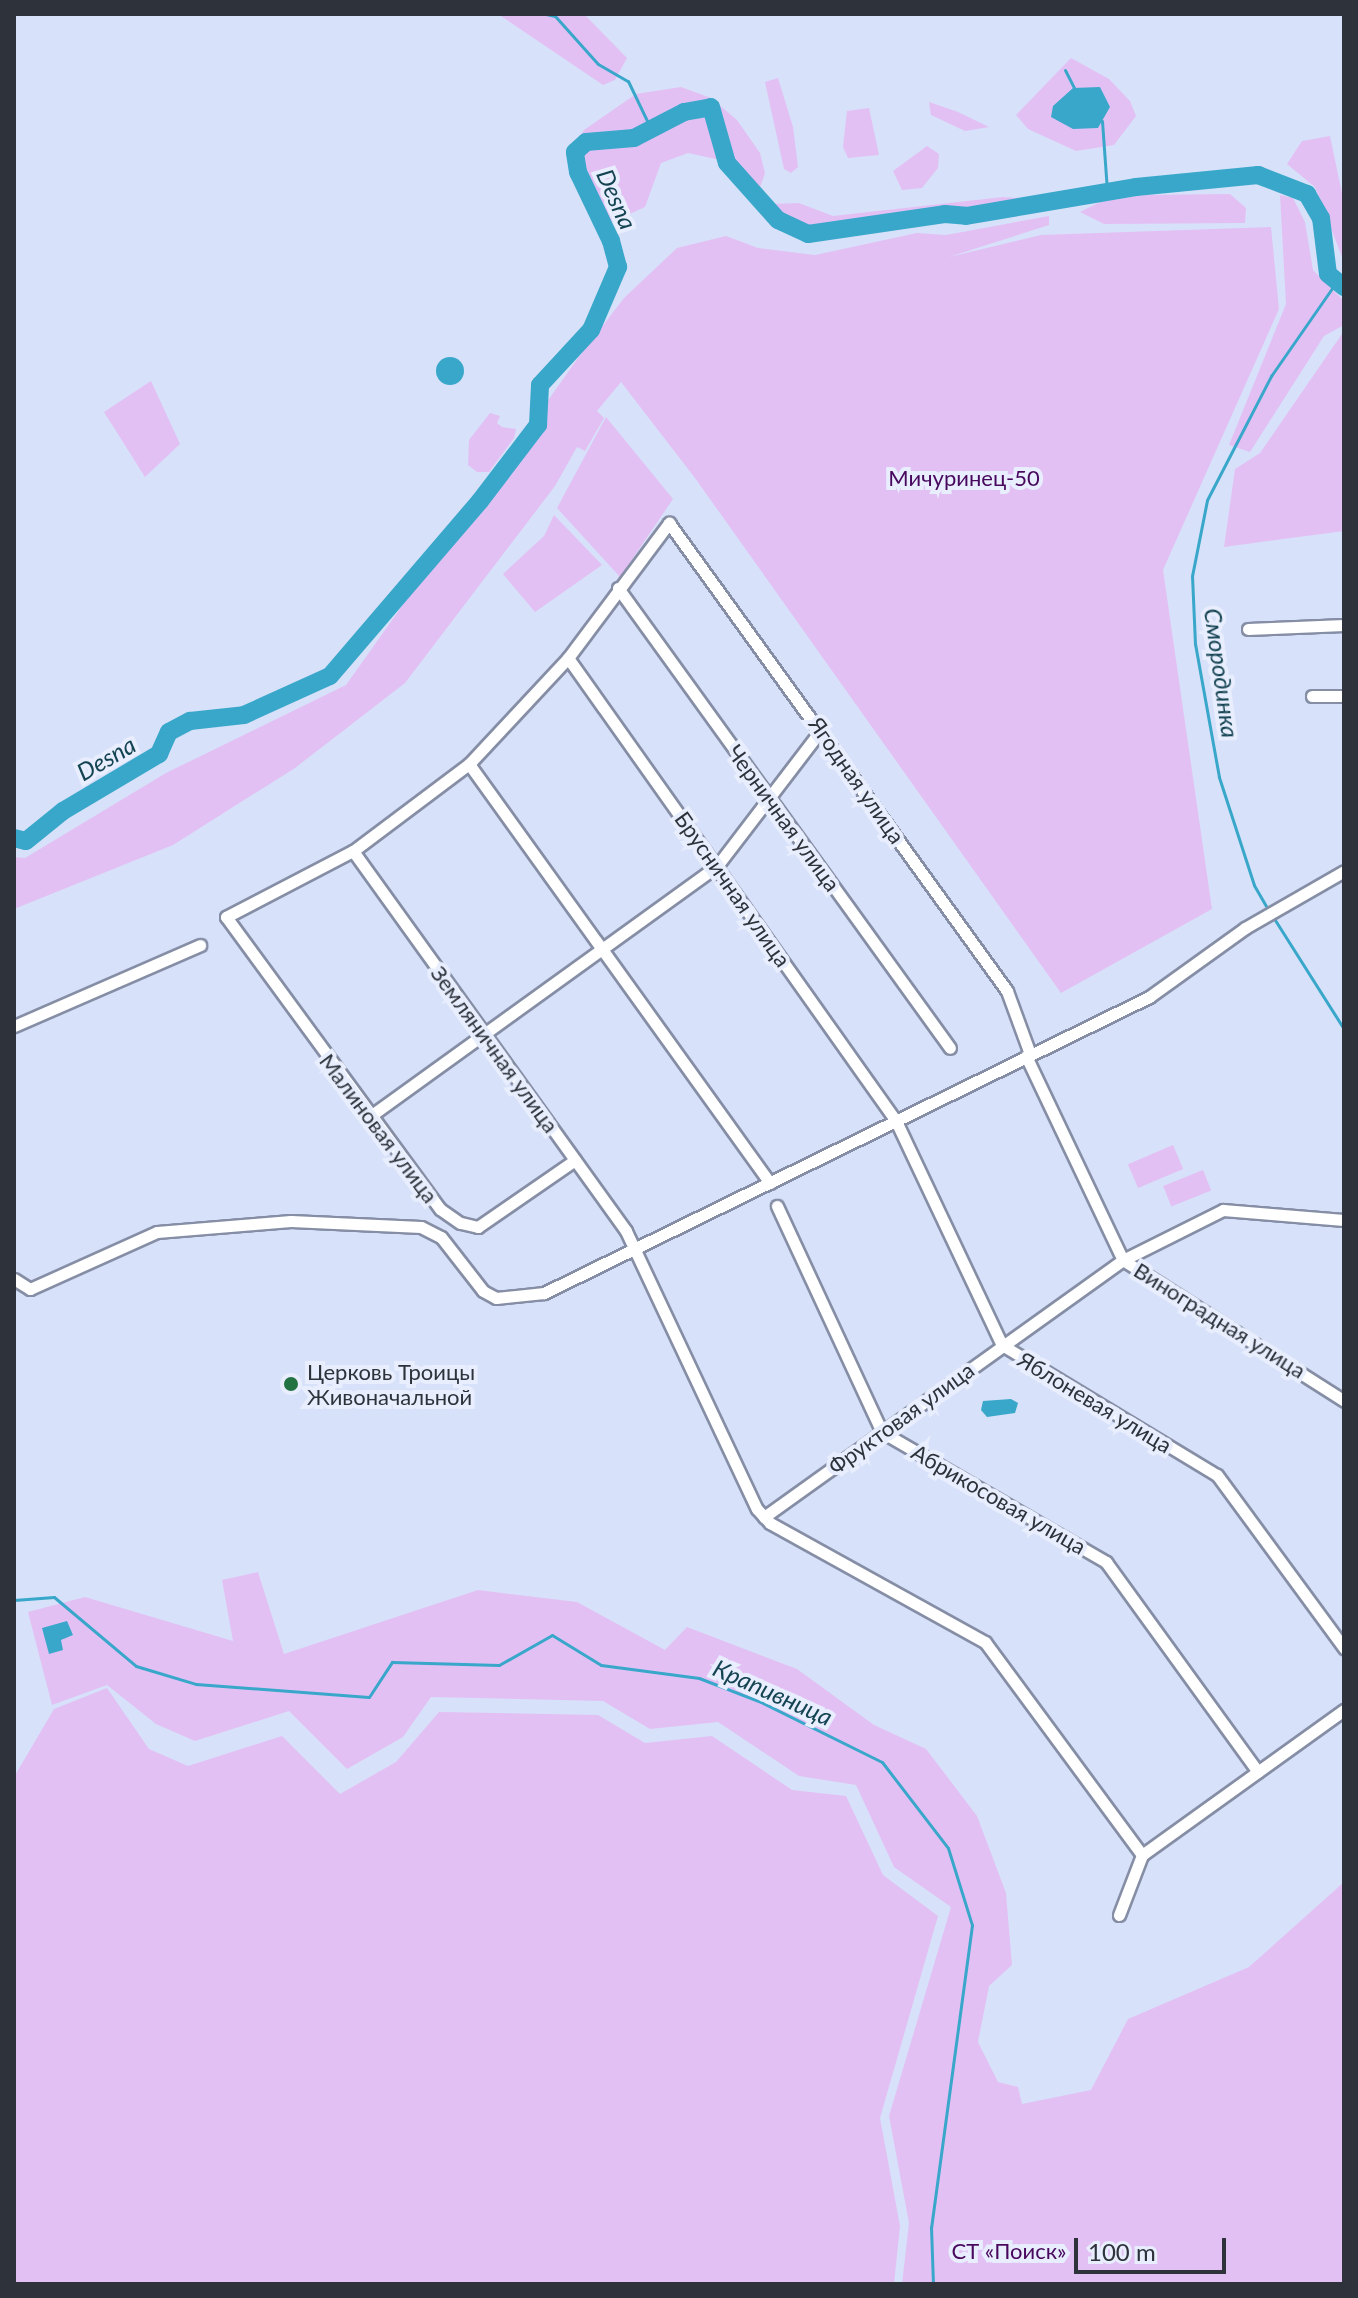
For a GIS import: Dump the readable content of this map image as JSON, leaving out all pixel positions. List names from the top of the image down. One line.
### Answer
{"streets":{"street":["Ягодная улица","Черничная улица","Брусничная улица","Земляничная улица","Малиновая улица","Виноградная улица","Яблоневая улица","Фруктовая улица","Абрикосовая улица"]},"crossings":[["Ягодная улица","Черничная улица"],["Ягодная улица","Виноградная улица"],["Брусничная улица","Яблоневая улица"],["Земляничная улица","Малиновая улица"],["Виноградная улица","Фруктовая улица"],["Яблоневая улица","Фруктовая улица"],["Фруктовая улица","Абрикосовая улица"]],"water":["Desna","Смородинка","Крапивница"],"parks":["Мичуринец-50","СТ «Поиск»"],"places":["Церковь Троицы Живоначальной"],"scale_bar":"100 m"}
